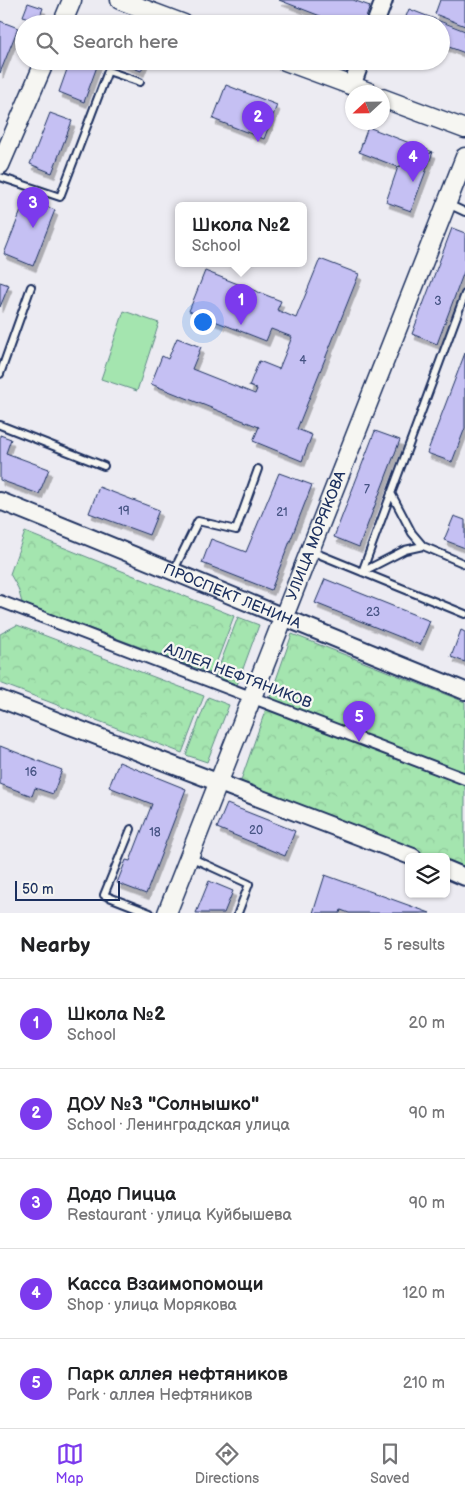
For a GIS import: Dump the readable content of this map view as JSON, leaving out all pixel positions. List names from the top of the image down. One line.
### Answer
{"streets":{"main road":["УЛИЦА МОРЯКОВА"],"street":["ПРОСПЕКТ ЛЕНИНА","АЛЛЕЯ НЕФТЯНИКОВ"]},"crossings":[["УЛИЦА МОРЯКОВА","ПРОСПЕКТ ЛЕНИНА"],["УЛИЦА МОРЯКОВА","АЛЛЕЯ НЕФТЯНИКОВ"]],"house_numbers":["3","4","7","19","21","23","16","20","18"],"scale_bar":"50 m","north":"left","page":{"search":"Search here","pins":["2","4","3","1","5"],"popup":["Школа №2","School"],"scale":"50 m","heading":["Nearby","5 results"],"list":[{"mark":"1","name":"Школа №2","note":"School","value":"20 m"},{"mark":"2","name":"ДОУ №3 \"Солнышко\"","note":"School · Ленинградская улица","value":"90 m"},{"mark":"3","name":"Додо Пицца","note":"Restaurant · улица Куйбышева","value":"90 m"},{"mark":"4","name":"Касса Взаимопомощи","note":"Shop · улица Морякова","value":"120 m"},{"mark":"5","name":"Парк аллея нефтяников","note":"Park · аллея Нефтяников","value":"210 m"}],"nav":["Map","Directions","Saved"]}}
